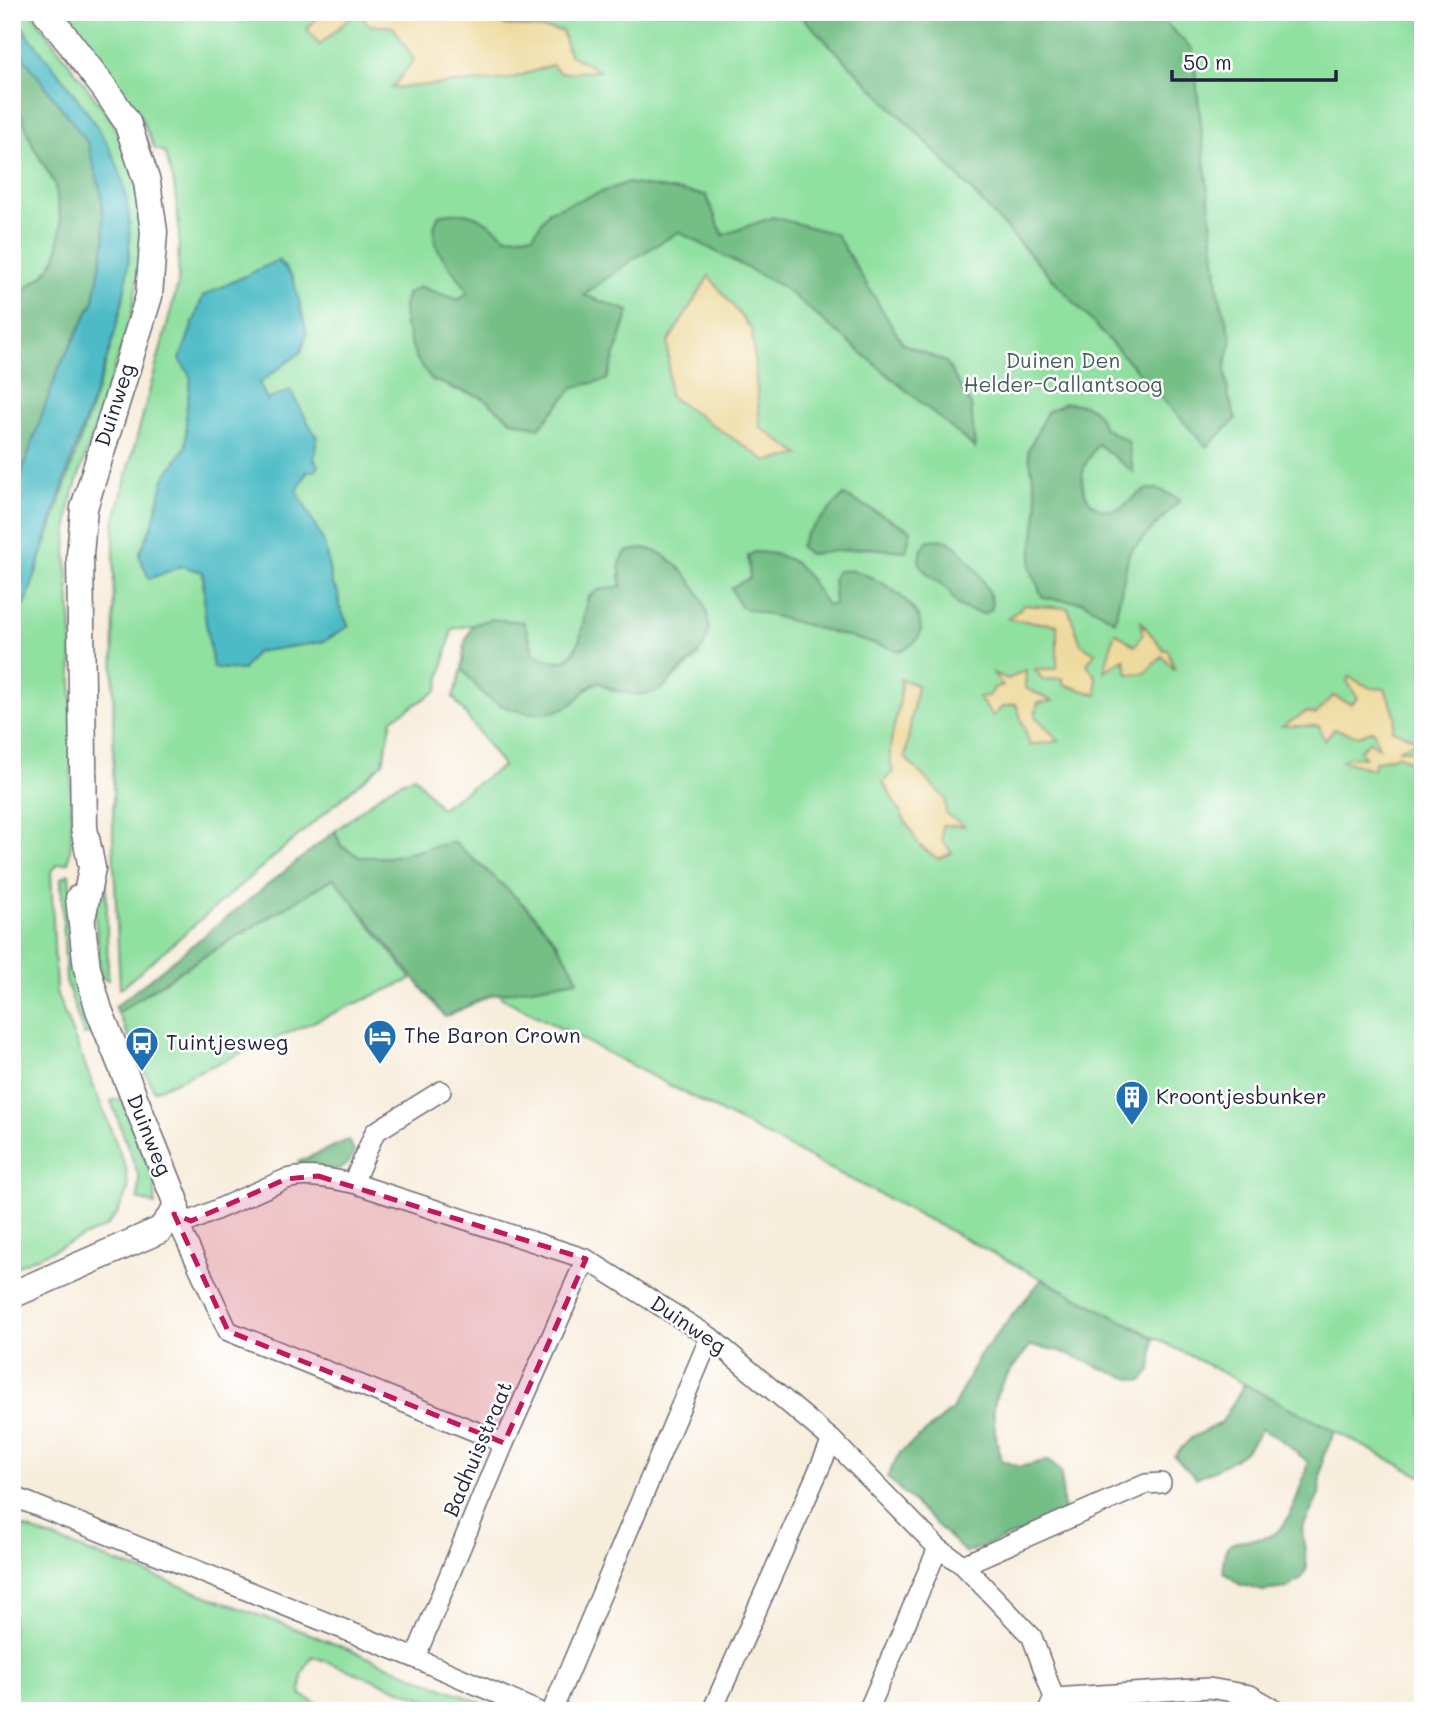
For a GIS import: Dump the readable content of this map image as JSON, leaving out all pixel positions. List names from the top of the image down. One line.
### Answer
{"streets":{"street":["Duinweg","Badhuisstraat"]},"crossings":[["Duinweg","Badhuisstraat"]],"parks":["Duinen Den Helder-Callantsoog"],"places":{"hotel":["The Baron Crown"],"bus stop":["Tuintjesweg"],"building":["Kroontjesbunker"]},"scale_bar":"50 m"}
